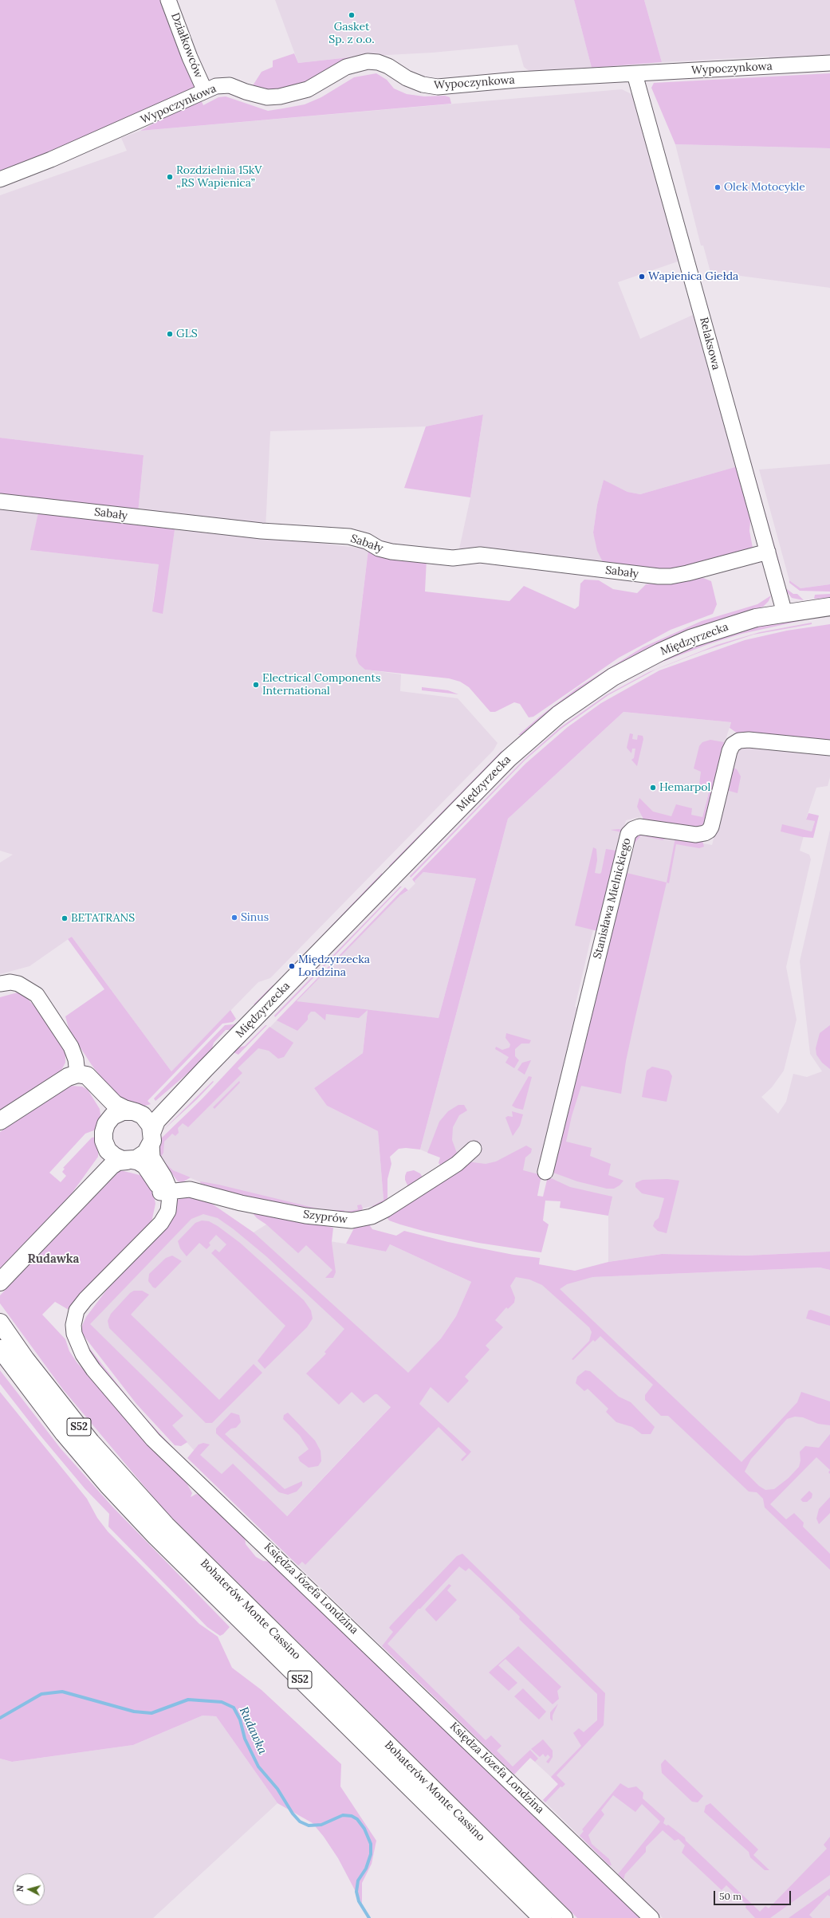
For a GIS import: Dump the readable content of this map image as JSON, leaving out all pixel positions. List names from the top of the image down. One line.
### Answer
{"streets":{"main road":["Międzyrzecka","S52","Bohaterów Monte Cassino"],"street":["Działkowców","Wypoczynkowa","Relaksowa","Sabały","Stanisława Mielnickiego","Szyprów","Księdza Józefa Londzina"]},"crossings":[["Działkowców","Wypoczynkowa"],["Wypoczynkowa","Relaksowa"],["Relaksowa","Sabały"],["Relaksowa","Międzyrzecka"],["Międzyrzecka","Księdza Józefa Londzina"],["Szyprów","Księdza Józefa Londzina"]],"districts":["Rudawka"],"water":["Rudawka"],"places":["Gasket Sp. z o.o.","Rozdzielnia 15kV „RS Wapienica”","Olek Motocykle","Wapienica Giełda","GLS","Electrical Components International","Hemarpol","Sinus","BETATRANS","Międzyrzecka Londzina"],"scale_bar":"50 m","north":"left"}
